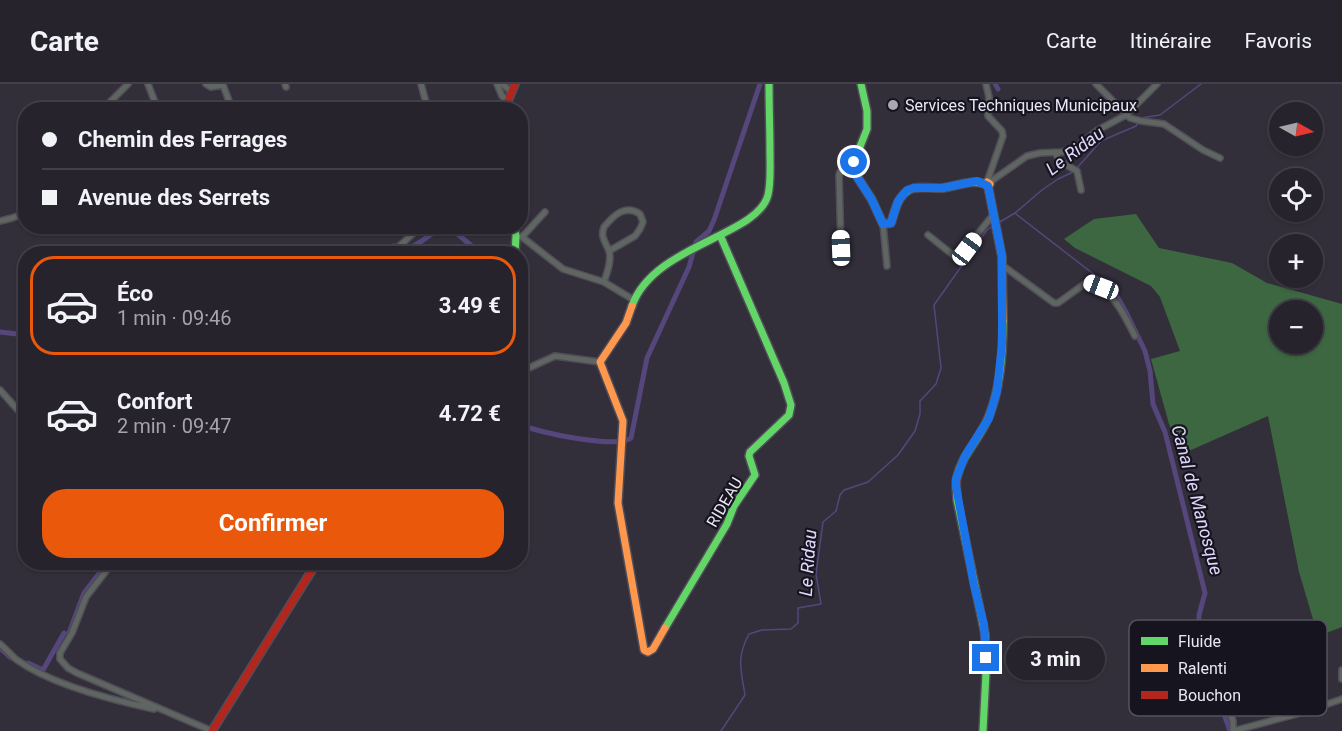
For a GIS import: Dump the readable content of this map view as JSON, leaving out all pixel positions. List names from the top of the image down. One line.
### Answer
{"streets":{"street":["RIDEAU"]},"water":["Le Ridau","Canal de Manosque"],"places":["Services Techniques Municipaux"],"legend":["Fluide","Ralenti","Bouchon"],"north":"right","page":{"header":"Carte","nav":["Carte","Itinéraire","Favoris"],"map_buttons":["+","−"],"banner":["Chemin des Ferrages","Avenue des Serrets"],"list":[{"name":"Éco","note":"1 min · 09:46","value":"3.49 €"},{"name":"Confort","note":"2 min · 09:47","value":"4.72 €"}],"buttons":"Confirmer","bubble":"3 min"}}
